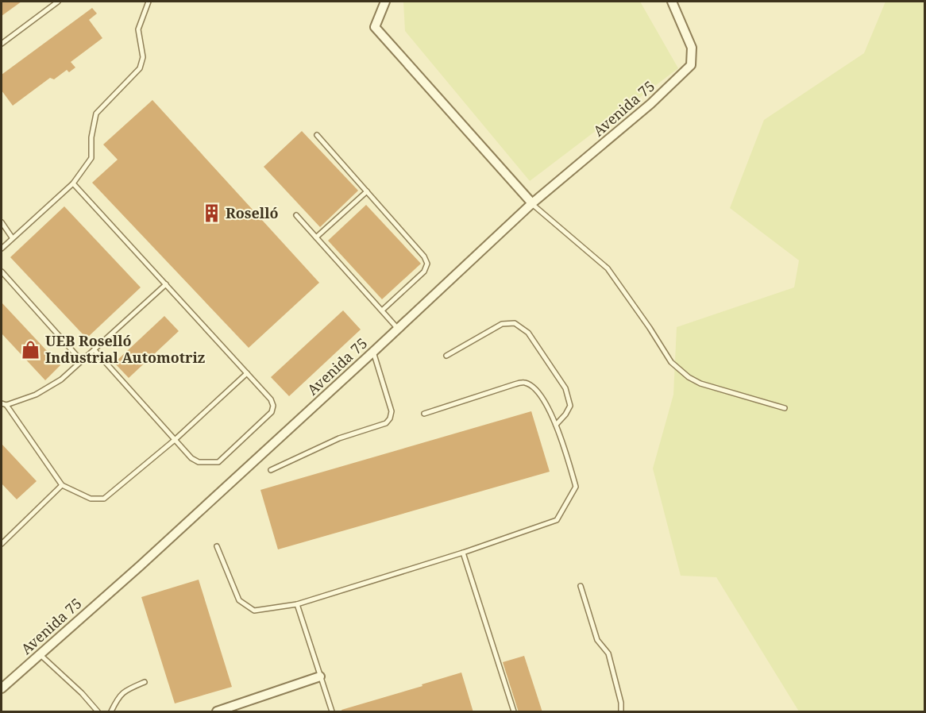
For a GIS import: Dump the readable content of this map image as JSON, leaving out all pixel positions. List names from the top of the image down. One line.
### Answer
{"streets":{"street":["Avenida 75"]},"places":{"building":["Roselló"],"shop":["UEB Roselló Industrial Automotriz"]}}
